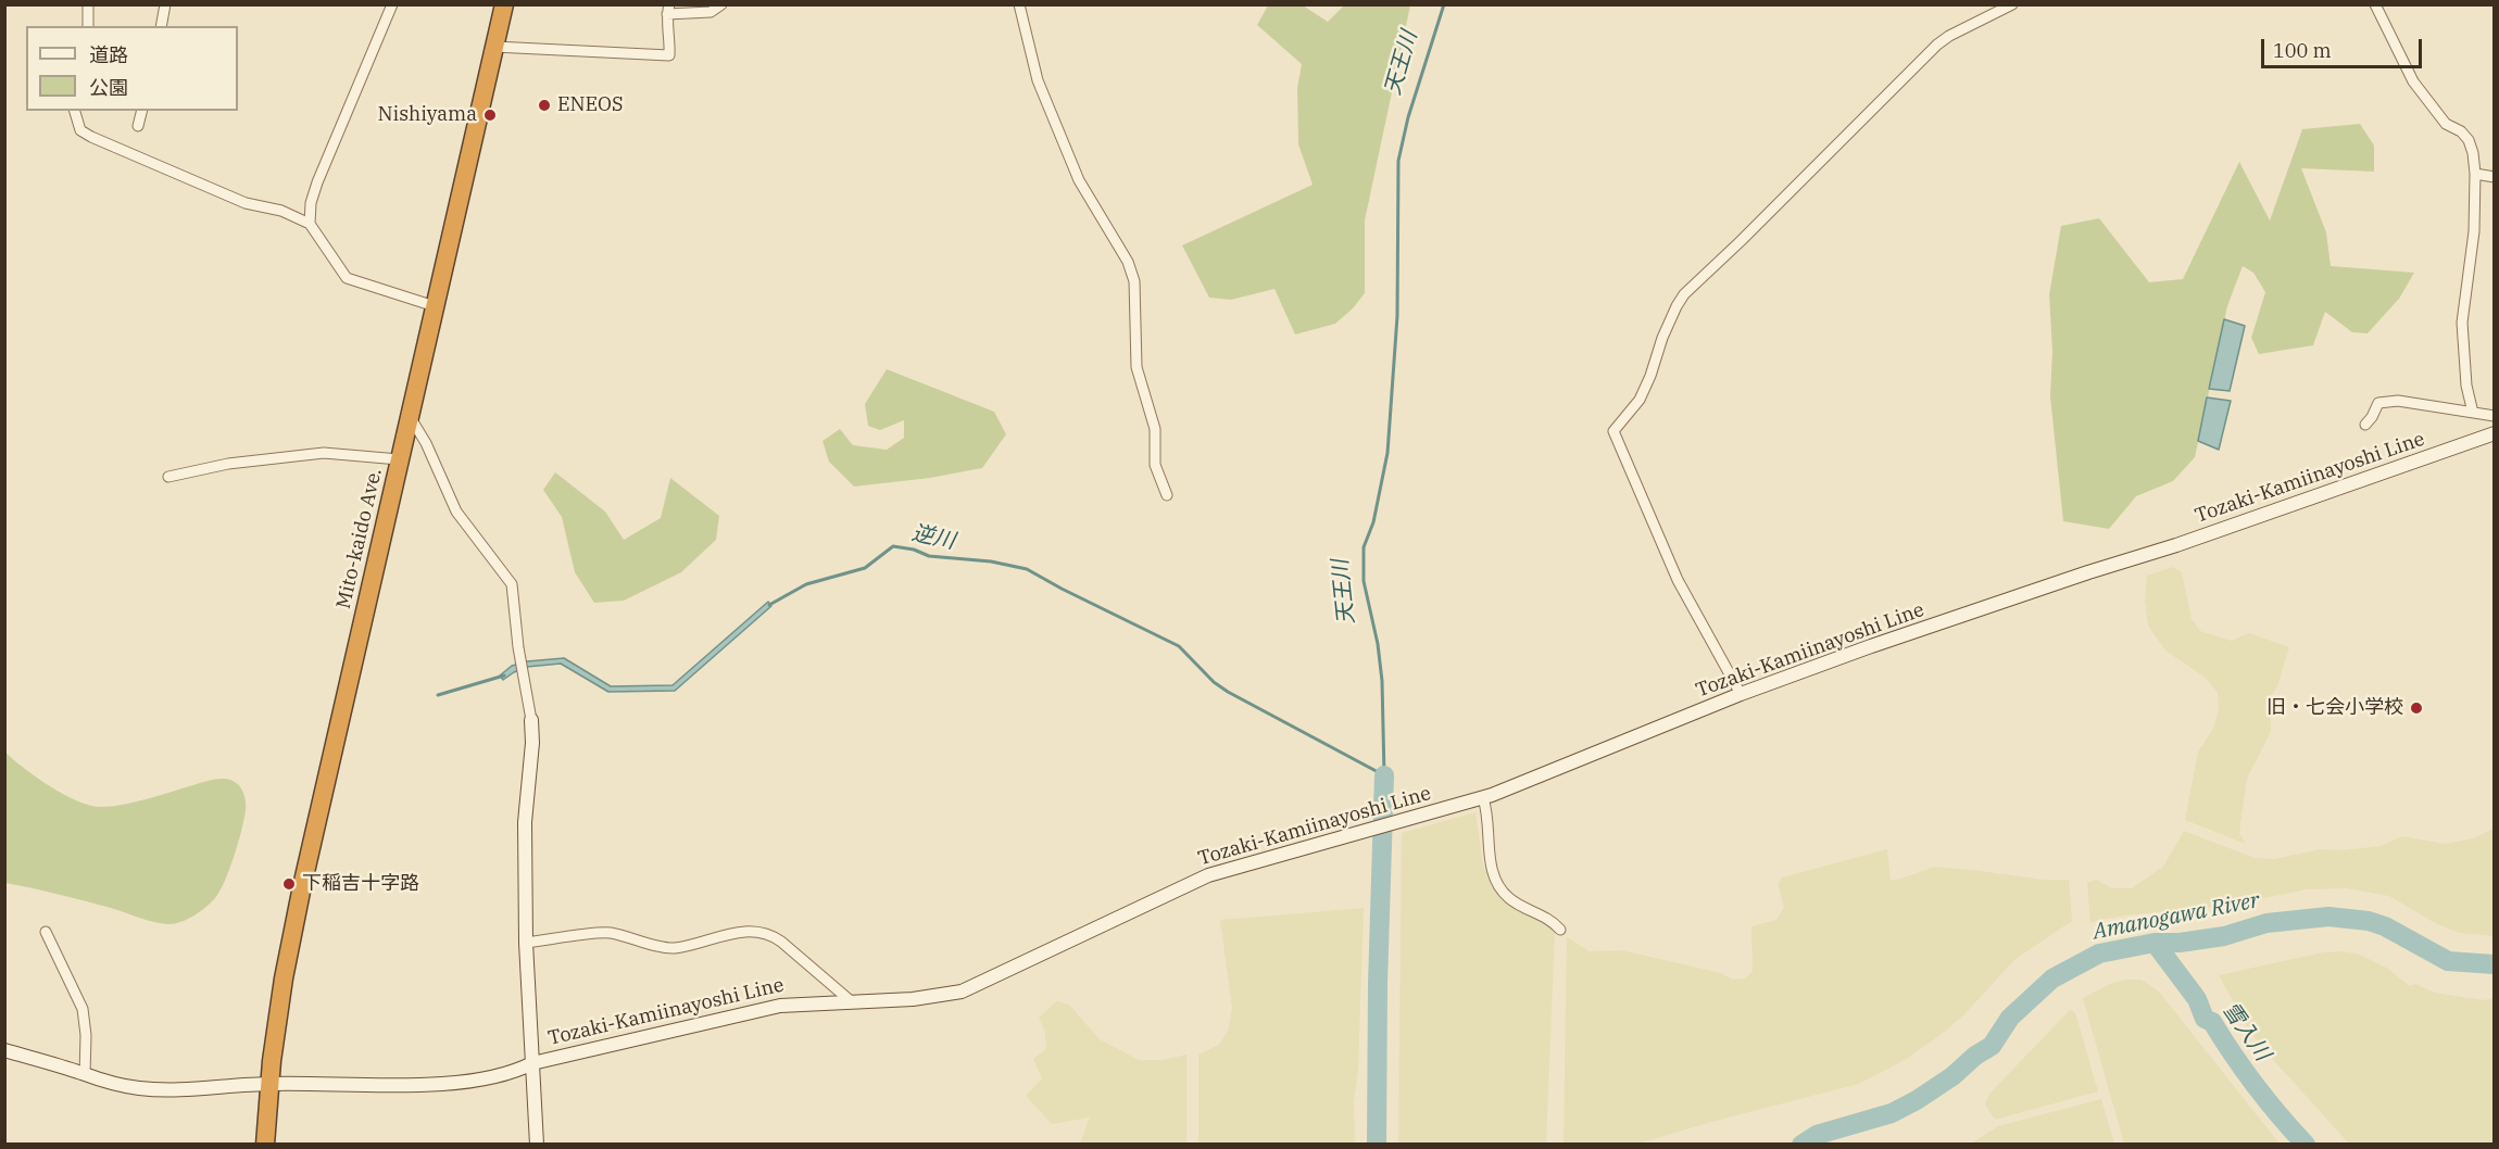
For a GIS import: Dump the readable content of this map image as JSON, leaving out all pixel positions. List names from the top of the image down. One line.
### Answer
{"streets":{"highway":["Mito-kaido Ave."],"main road":["Tozaki-Kamiinayoshi Line"]},"crossings":[["Tozaki-Kamiinayoshi Line","Mito-kaido Ave."]],"water":["天王川","逆川","Amanogawa River","雪入川"],"places":["ENEOS","Nishiyama","旧・七会小学校","下稲吉十字路"],"legend":["道路","公園"],"scale_bar":"100 m"}
